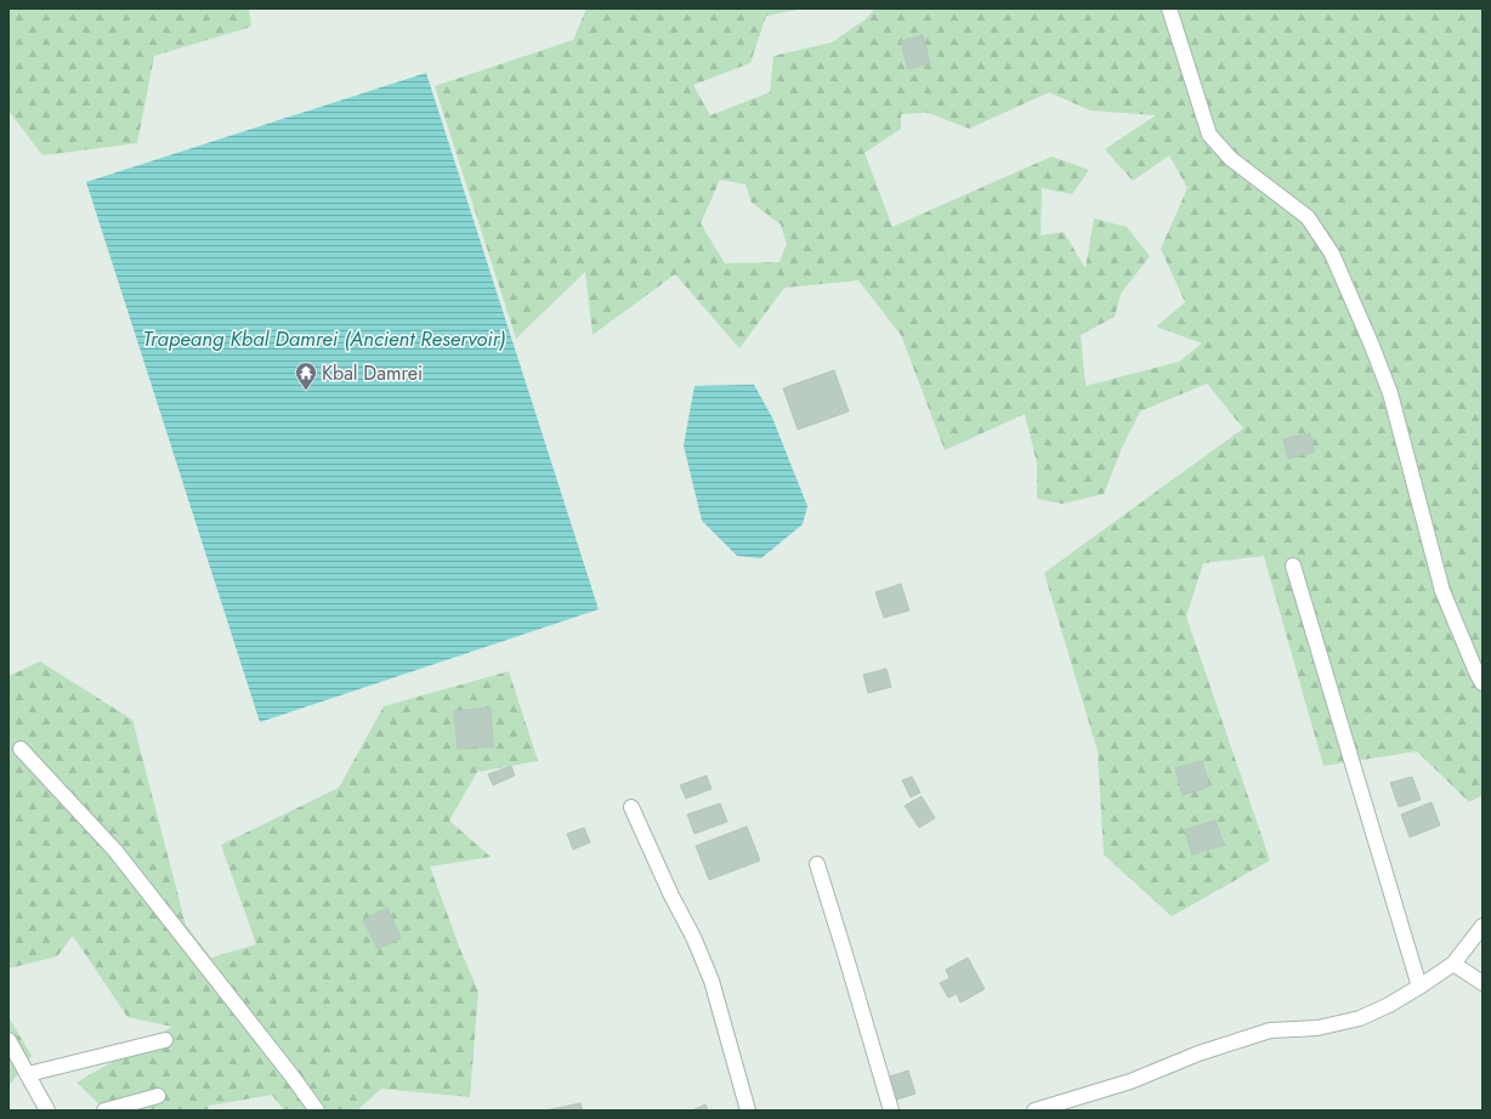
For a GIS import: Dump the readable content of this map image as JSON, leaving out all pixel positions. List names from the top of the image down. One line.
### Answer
{"water":["Trapeang Kbal Damrei (Ancient Reservoir)"],"places":{"temple":["Kbal Damrei"]}}
